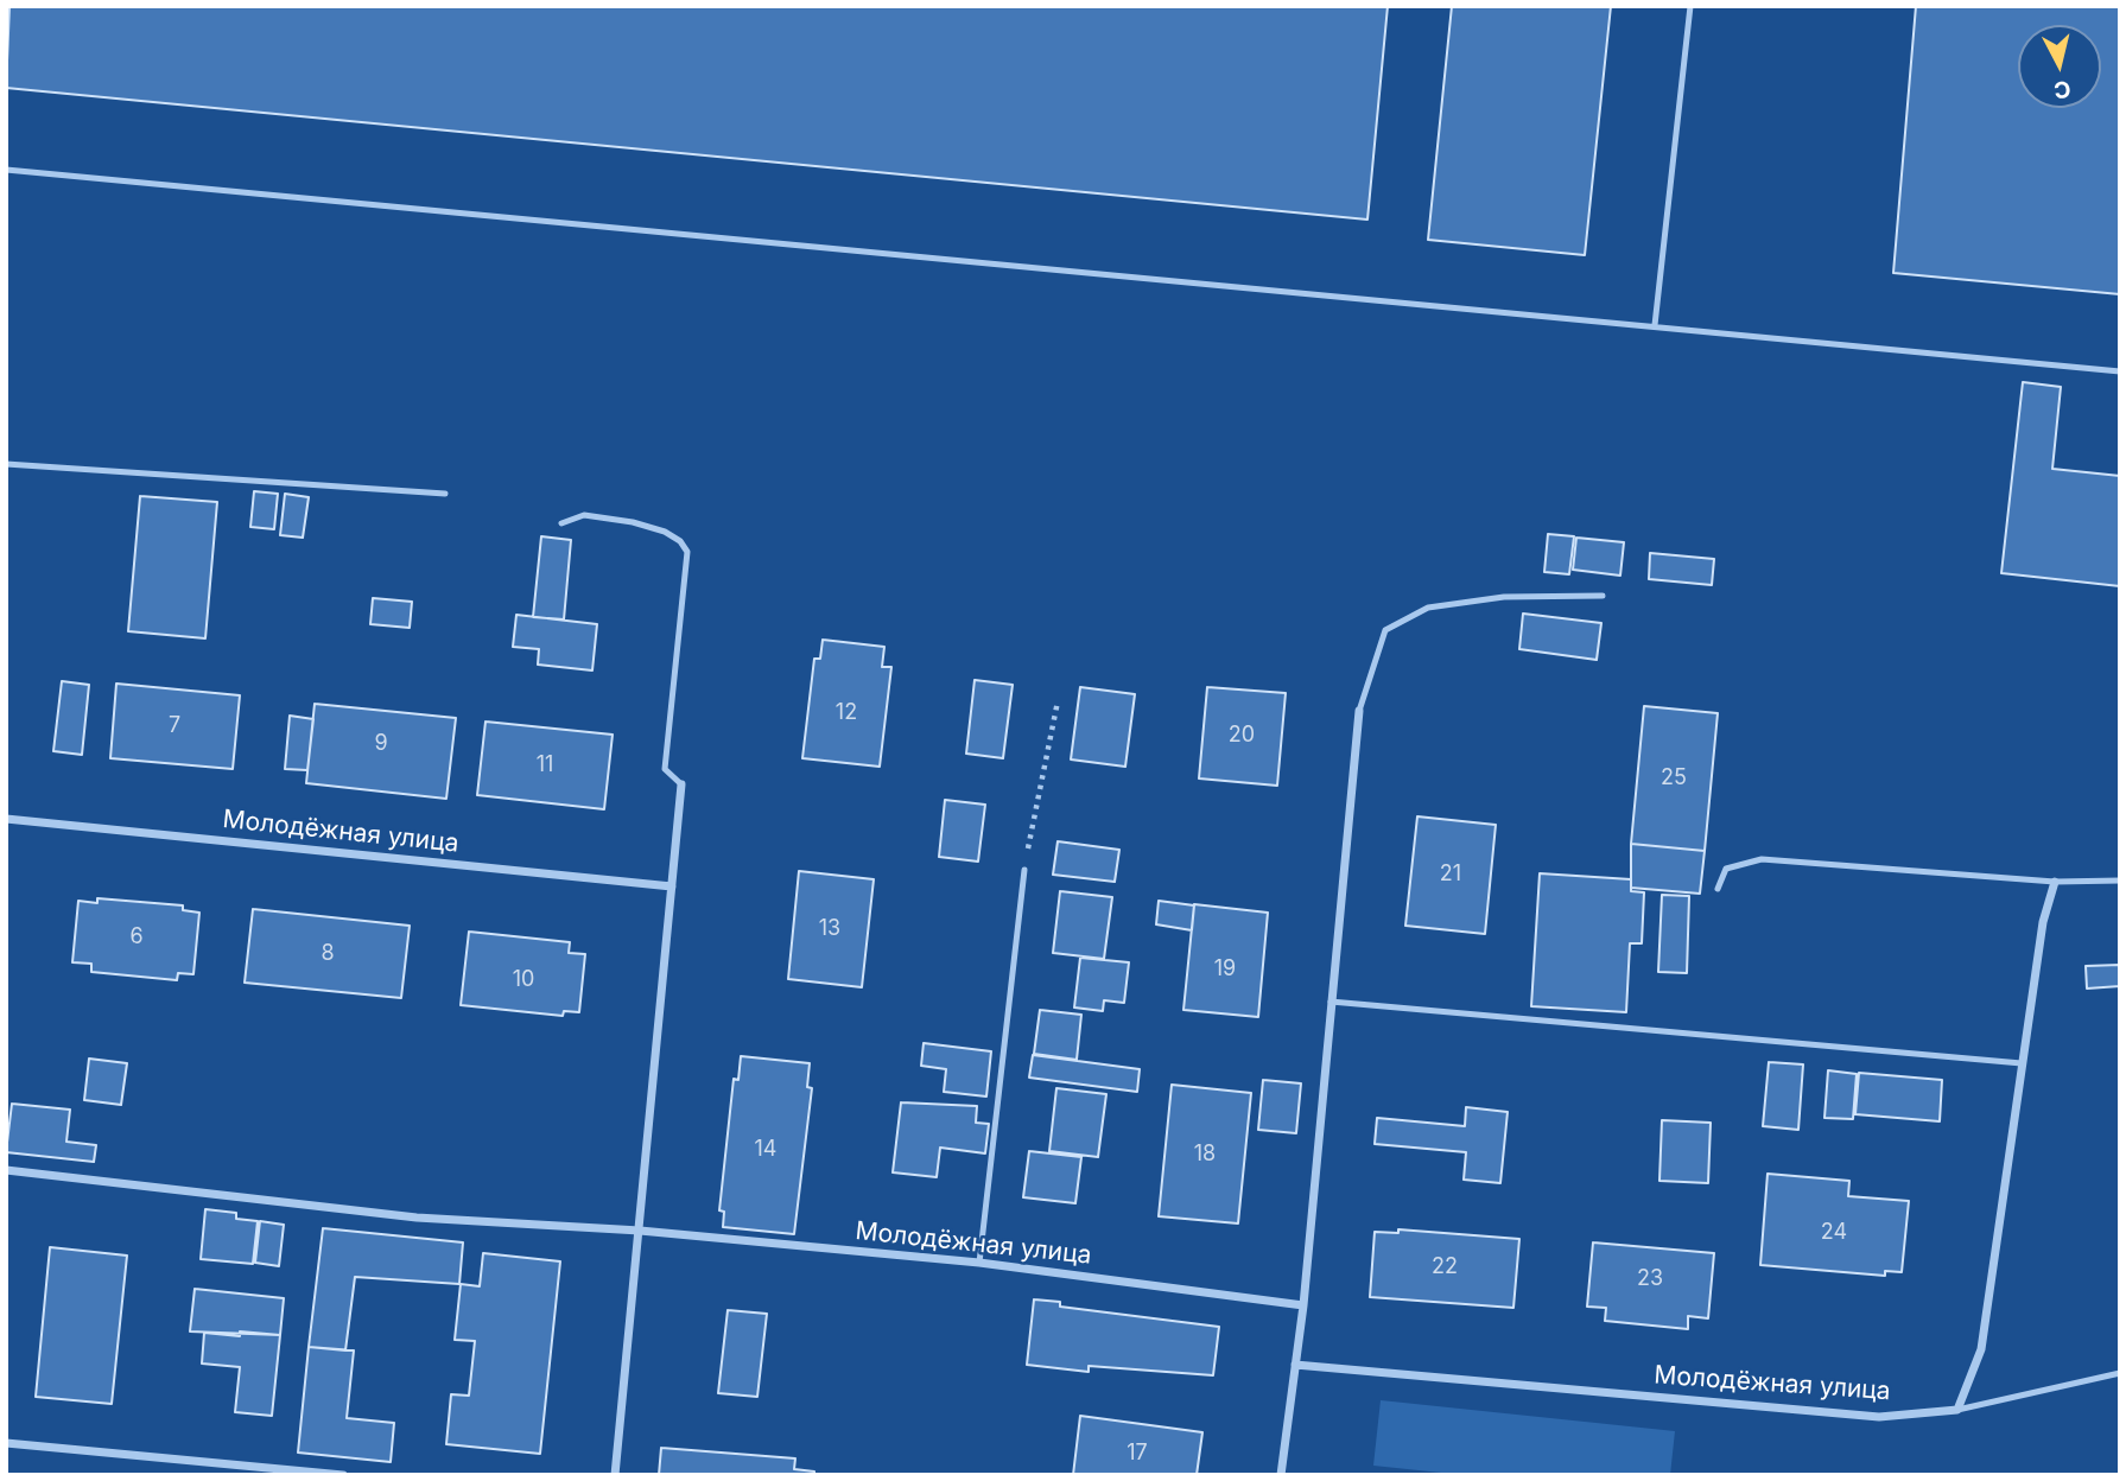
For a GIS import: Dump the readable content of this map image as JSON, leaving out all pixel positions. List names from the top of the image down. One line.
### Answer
{"streets":{"street":["Молодёжная улица"]},"house_numbers":["12","7","20","9","11","25","21","13","6","8","19","10","14","18","24","22","23","17"],"north":"bottom"}
